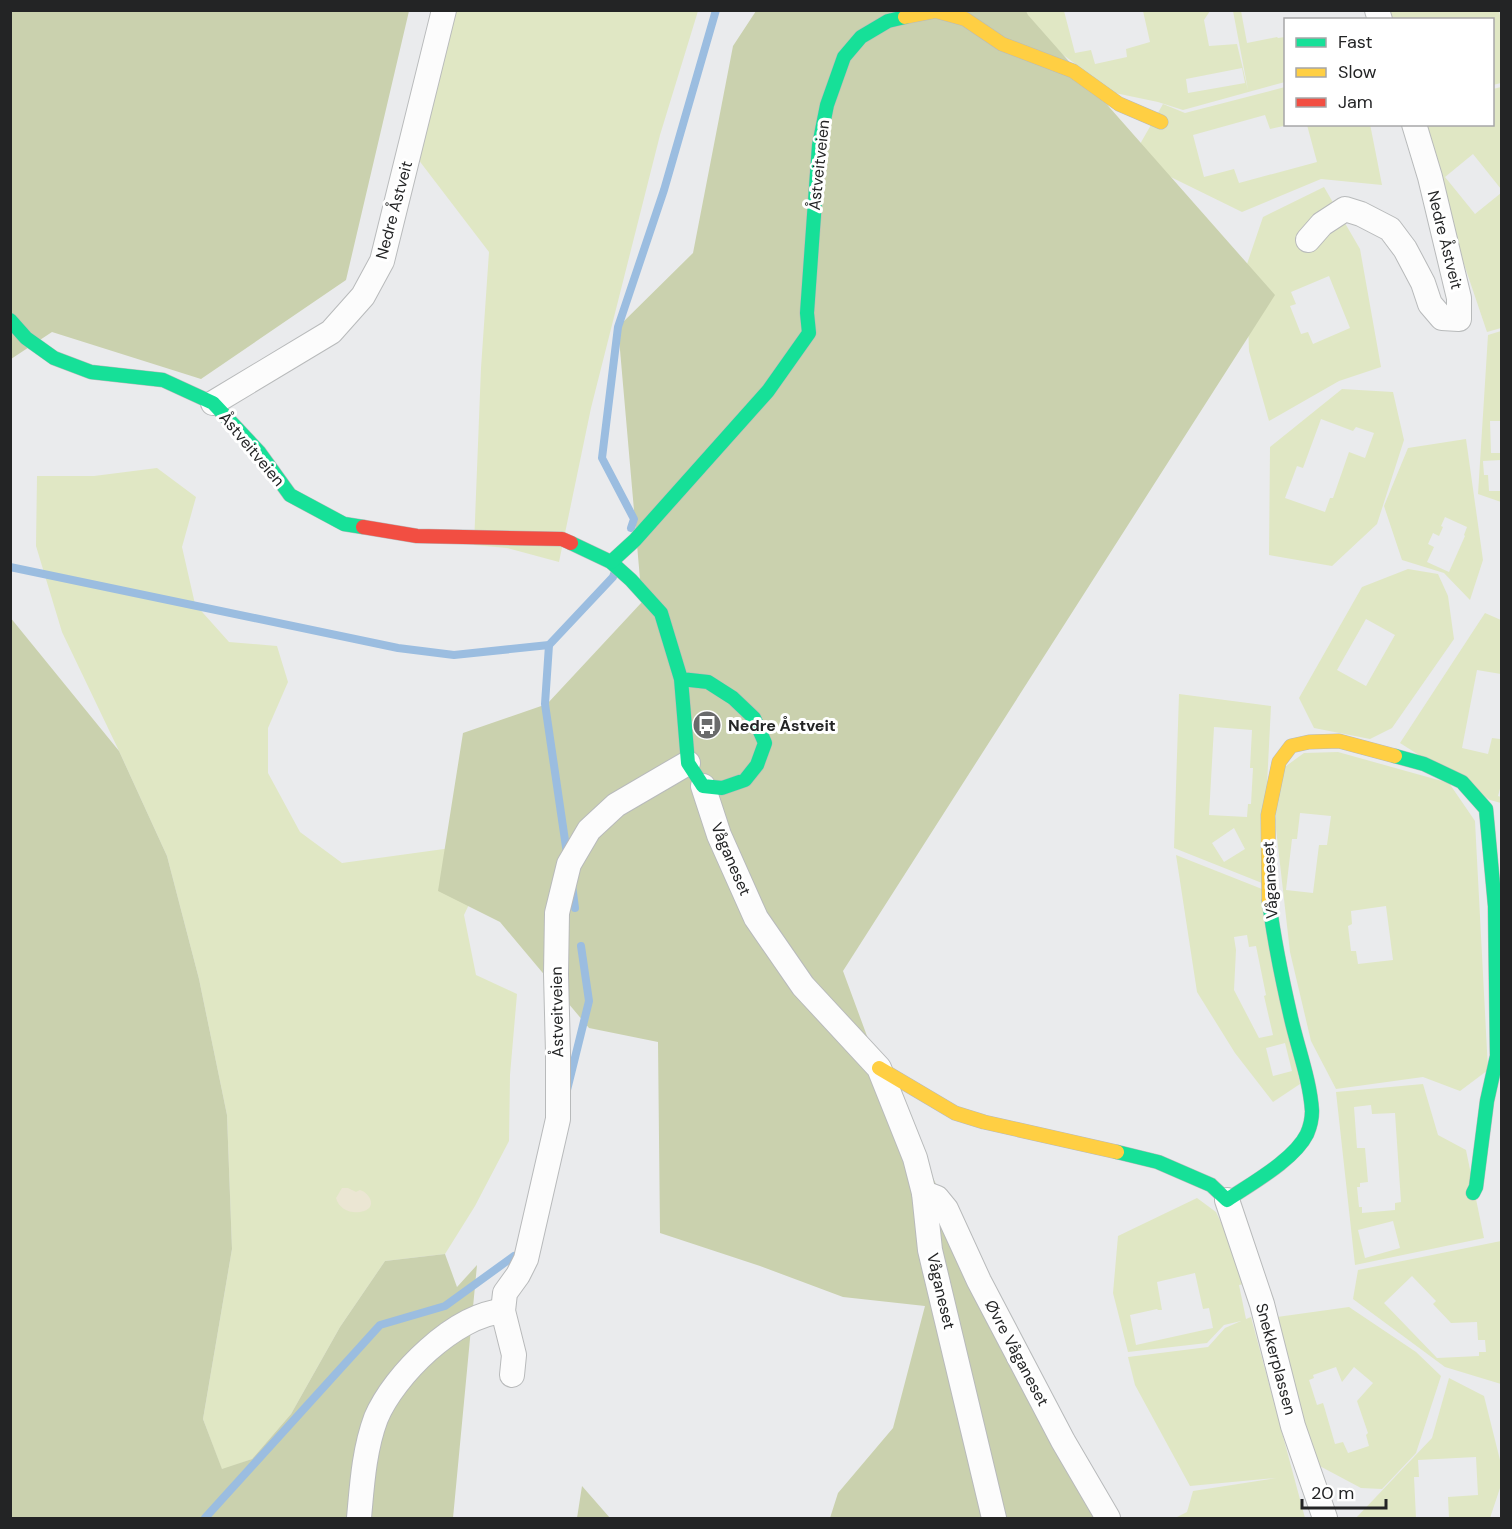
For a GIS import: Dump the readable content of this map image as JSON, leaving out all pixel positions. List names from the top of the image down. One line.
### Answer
{"streets":{"street":["Åstveitveien","Nedre Åstveit","Våganeset","Øvre Våganeset","Snekkerplassen"]},"crossings":[["Åstveitveien","Nedre Åstveit"],["Åstveitveien","Våganeset"],["Våganeset","Øvre Våganeset"],["Våganeset","Snekkerplassen"]],"places":{"bus stop":["Nedre Åstveit"]},"legend":["Fast","Slow","Jam"],"scale_bar":"20 m"}
